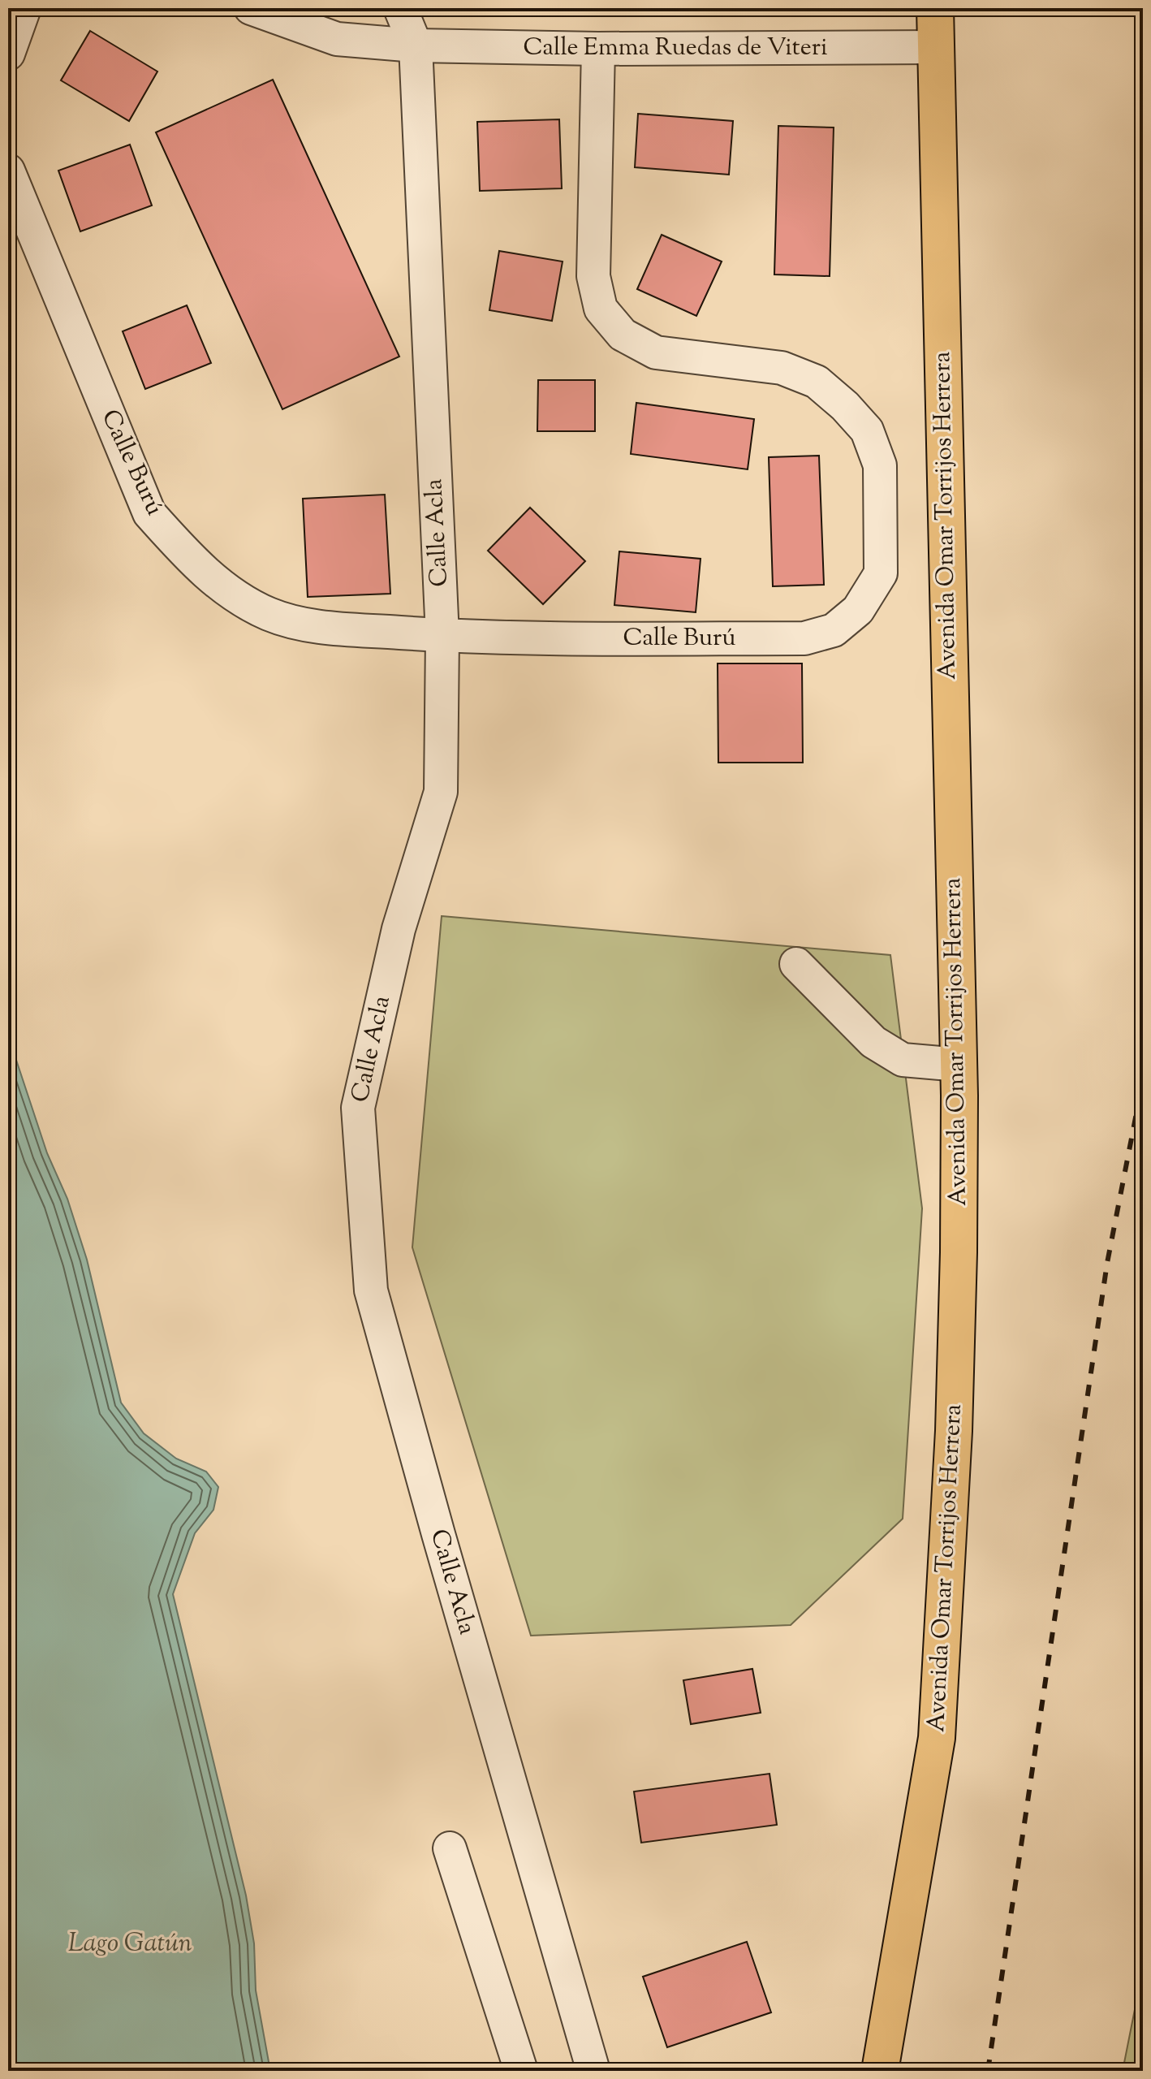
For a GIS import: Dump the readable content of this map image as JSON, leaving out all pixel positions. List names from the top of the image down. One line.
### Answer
{"streets":{"main road":["Avenida Omar Torrijos Herrera"],"street":["Calle Emma Ruedas de Viteri","Calle Burú","Calle Acla"]},"crossings":[["Calle Emma Ruedas de Viteri","Calle Burú"],["Calle Emma Ruedas de Viteri","Avenida Omar Torrijos Herrera"],["Calle Emma Ruedas de Viteri","Calle Acla"],["Calle Burú","Calle Acla"]],"water":["Lago Gatún"]}
